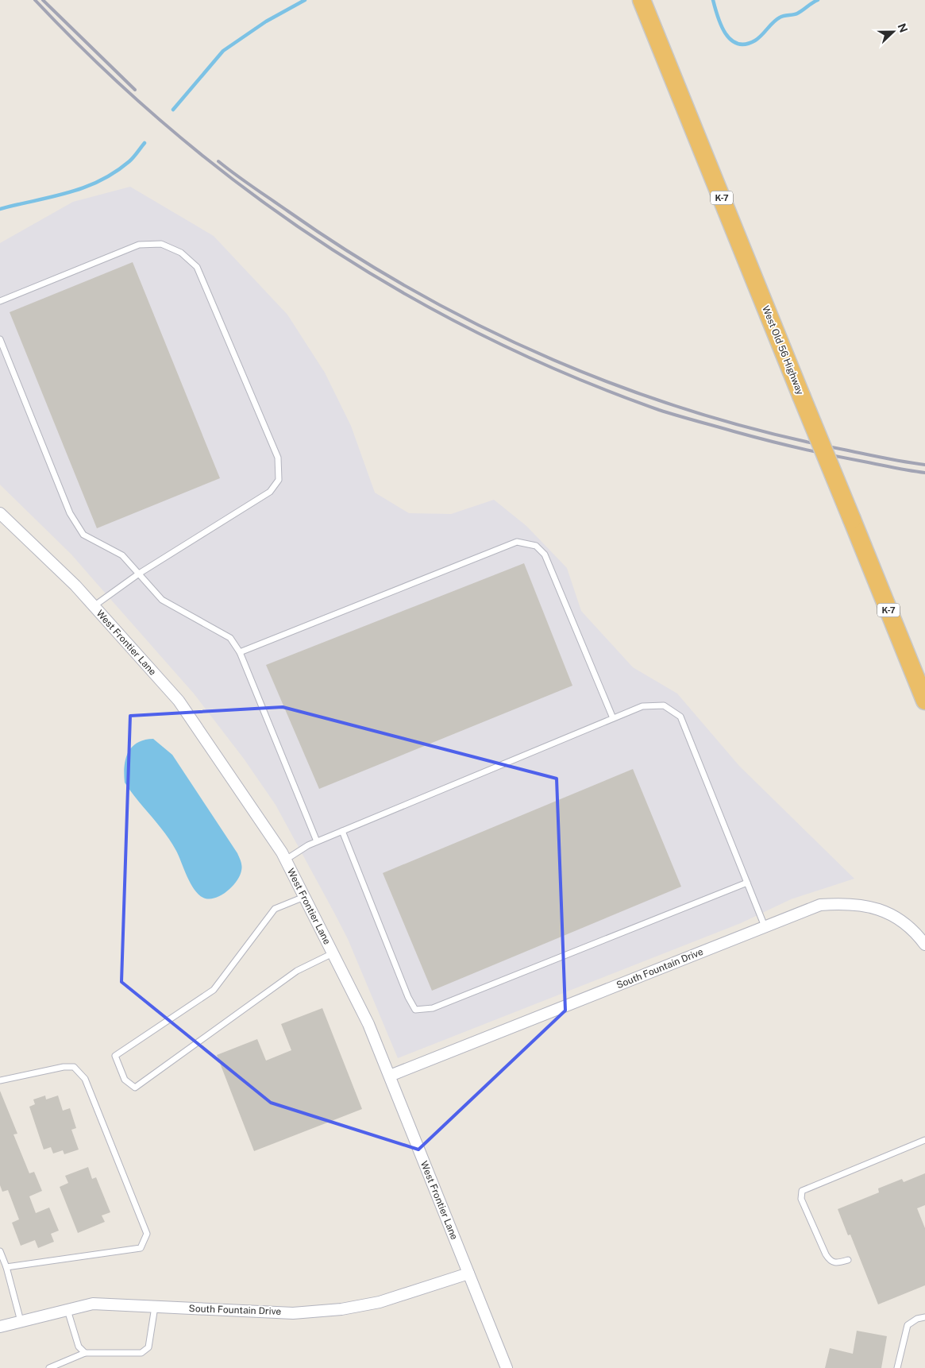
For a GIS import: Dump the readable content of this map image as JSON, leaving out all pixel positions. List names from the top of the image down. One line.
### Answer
{"streets":{"highway":["K-7","West Old 56 Highway"],"street":["West Frontier Lane","South Fountain Drive"]},"crossings":[["West Frontier Lane","South Fountain Drive"]],"north":"right"}
